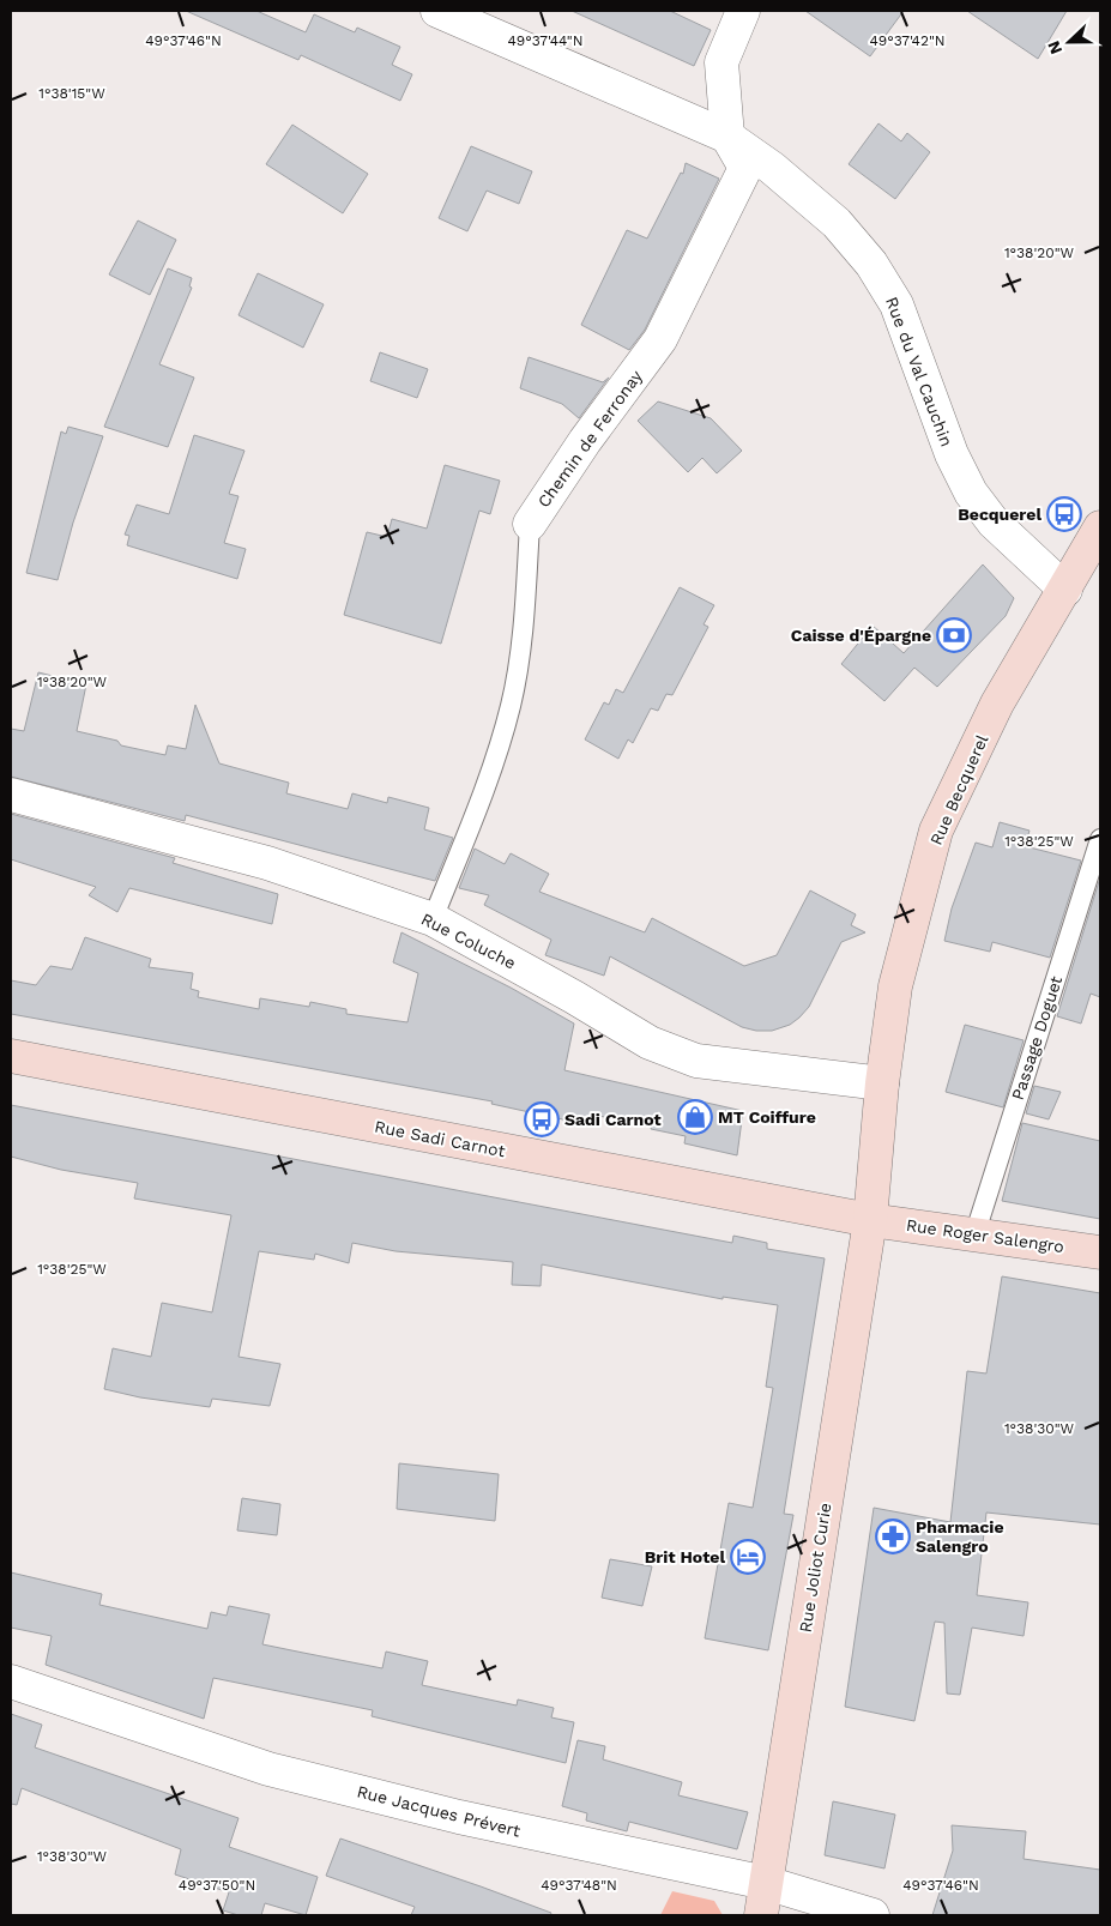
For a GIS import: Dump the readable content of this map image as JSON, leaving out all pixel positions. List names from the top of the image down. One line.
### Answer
{"streets":{"main road":["Rue Becquerel","Rue Sadi Carnot","Rue Roger Salengro","Rue Joliot Curie"],"street":["Rue du Val Cauchin","Chemin de Ferronay","Rue Coluche","Rue Jacques Prévert"],"lane":["Passage Doguet"]},"crossings":[["Rue du Val Cauchin","Chemin de Ferronay"],["Rue du Val Cauchin","Rue Becquerel"],["Chemin de Ferronay","Rue Coluche"],["Rue Becquerel","Rue Coluche"],["Rue Becquerel","Rue Sadi Carnot"],["Rue Becquerel","Rue Roger Salengro"],["Rue Becquerel","Rue Joliot Curie"],["Passage Doguet","Rue Roger Salengro"],["Rue Sadi Carnot","Rue Roger Salengro"],["Rue Sadi Carnot","Rue Joliot Curie"],["Rue Roger Salengro","Rue Joliot Curie"],["Rue Joliot Curie","Rue Jacques Prévert"]],"places":{"bus stop":["Becquerel","Sadi Carnot"],"bank":["Caisse d'Épargne"],"shop":["MT Coiffure"],"pharmacy":["Pharmacie Salengro"],"hotel":["Brit Hotel"]},"north":"left","coordinates":["49°37'44\"N","49°37'46\"N","49°37'42\"N","1°38'15\"W","1°38'20\"W","1°38'25\"W","1°38'30\"W","49°37'50\"N","49°37'48\"N"]}
